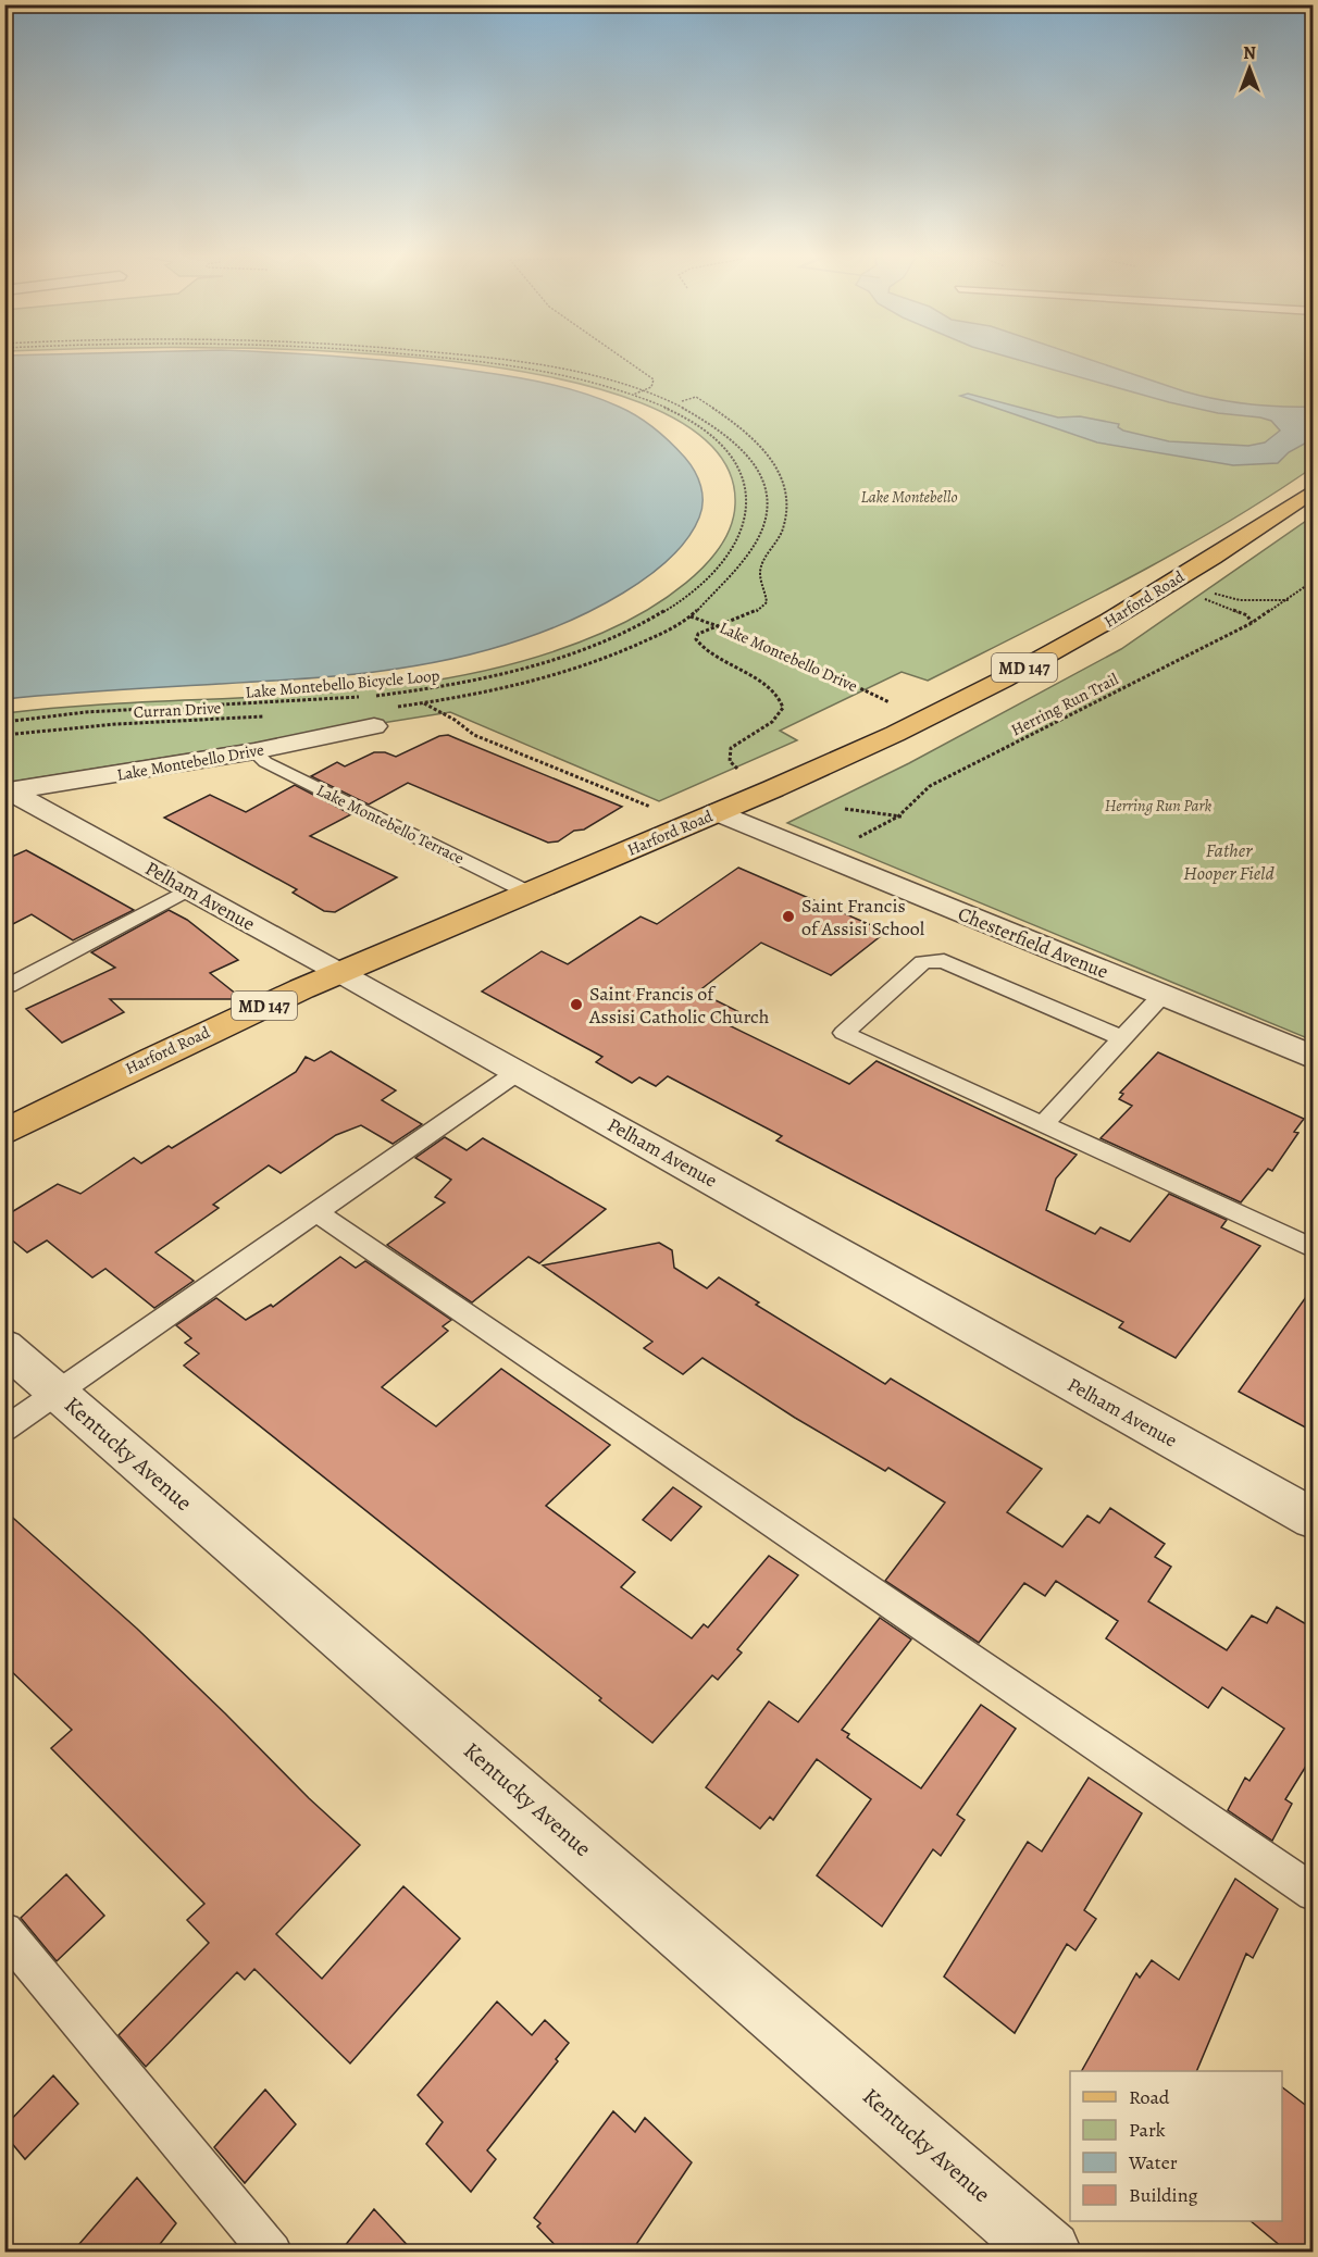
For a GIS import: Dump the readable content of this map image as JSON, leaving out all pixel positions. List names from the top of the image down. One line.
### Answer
{"streets":{"main road":["Harford Road","MD 147"],"street":["Lake Montebello Drive","Pelham Avenue","Chesterfield Avenue","Kentucky Avenue"],"lane":["Lake Montebello Terrace"],"path":["Lake Montebello Bicycle Loop","Herring Run Trail","Curran Drive"]},"crossings":[["Harford Road","Lake Montebello Drive"],["Harford Road","Lake Montebello Terrace"],["Harford Road","Pelham Avenue"],["Harford Road","Chesterfield Avenue"],["Lake Montebello Drive","Lake Montebello Terrace"],["Lake Montebello Drive","Pelham Avenue"]],"parks":["Lake Montebello","Herring Run Park","Father Hooper Field"],"places":["Saint Francis of Assisi School","Saint Francis of Assisi Catholic Church"],"legend":["Road","Park","Water","Building"],"north":"top"}
